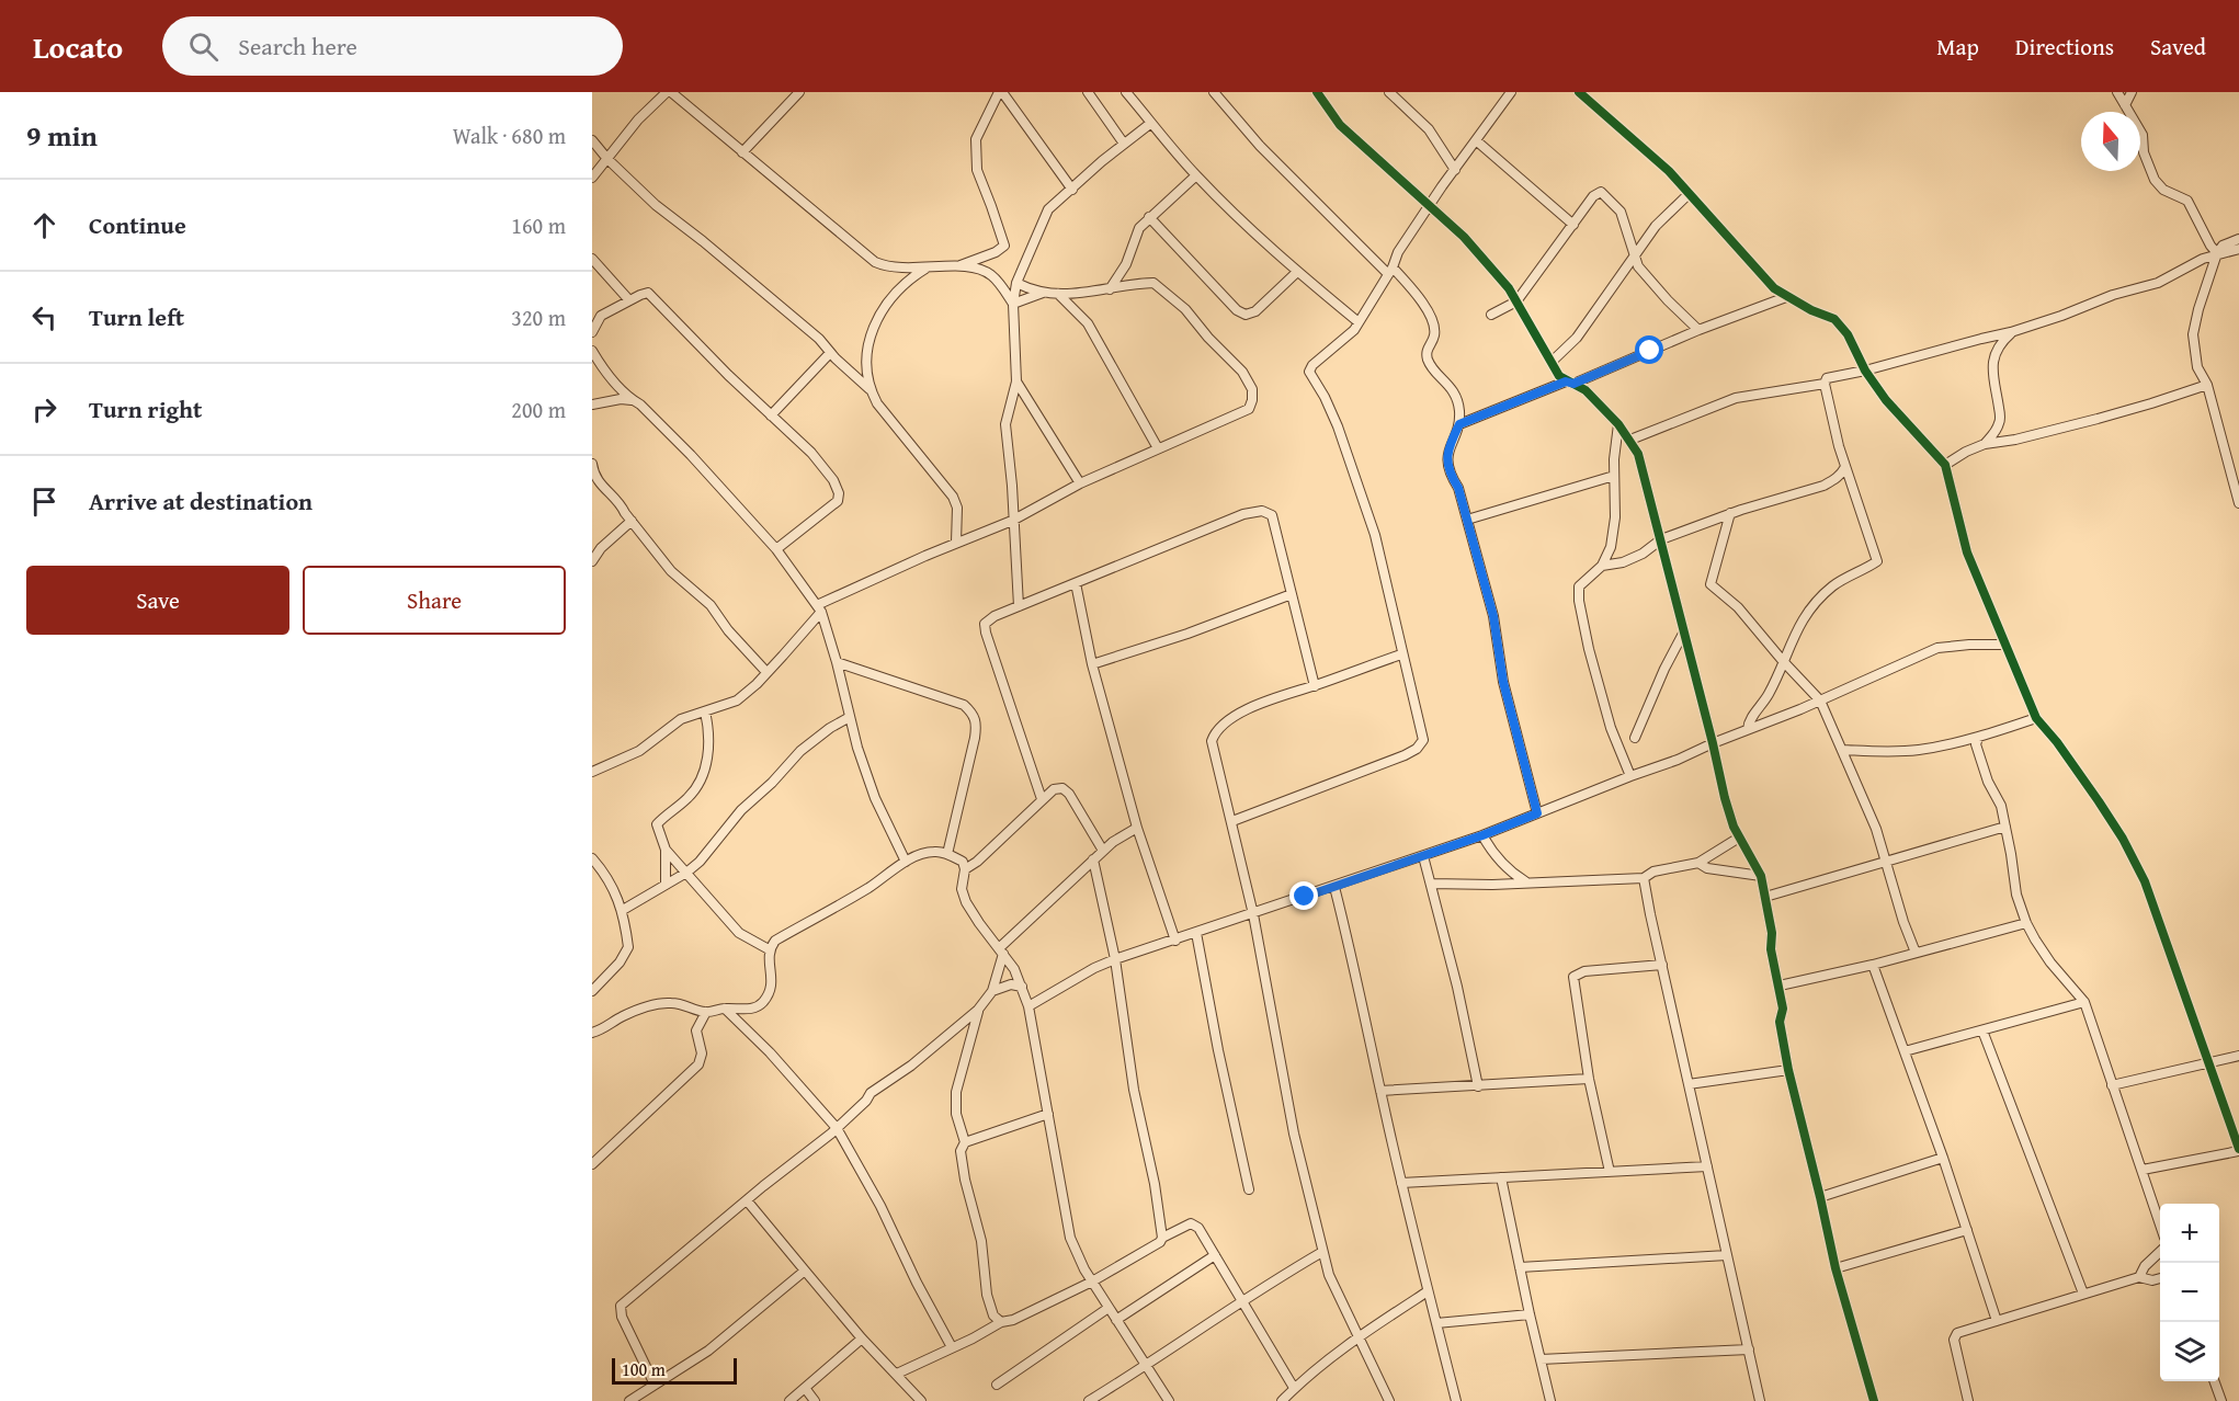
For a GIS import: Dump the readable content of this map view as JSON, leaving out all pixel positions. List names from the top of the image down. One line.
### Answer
{"scale_bar":"100 m","north":"top","page":{"header":"Locato","search":"Search here","nav":["Map","Directions","Saved"],"heading":["9 min","Walk · 680 m"],"list":[["Continue","160 m"],["Turn left","320 m"],["Turn right","200 m"],"Arrive at destination"],"buttons":["Save","Share"],"map_buttons":["+","−"],"scale":"100 m"}}
